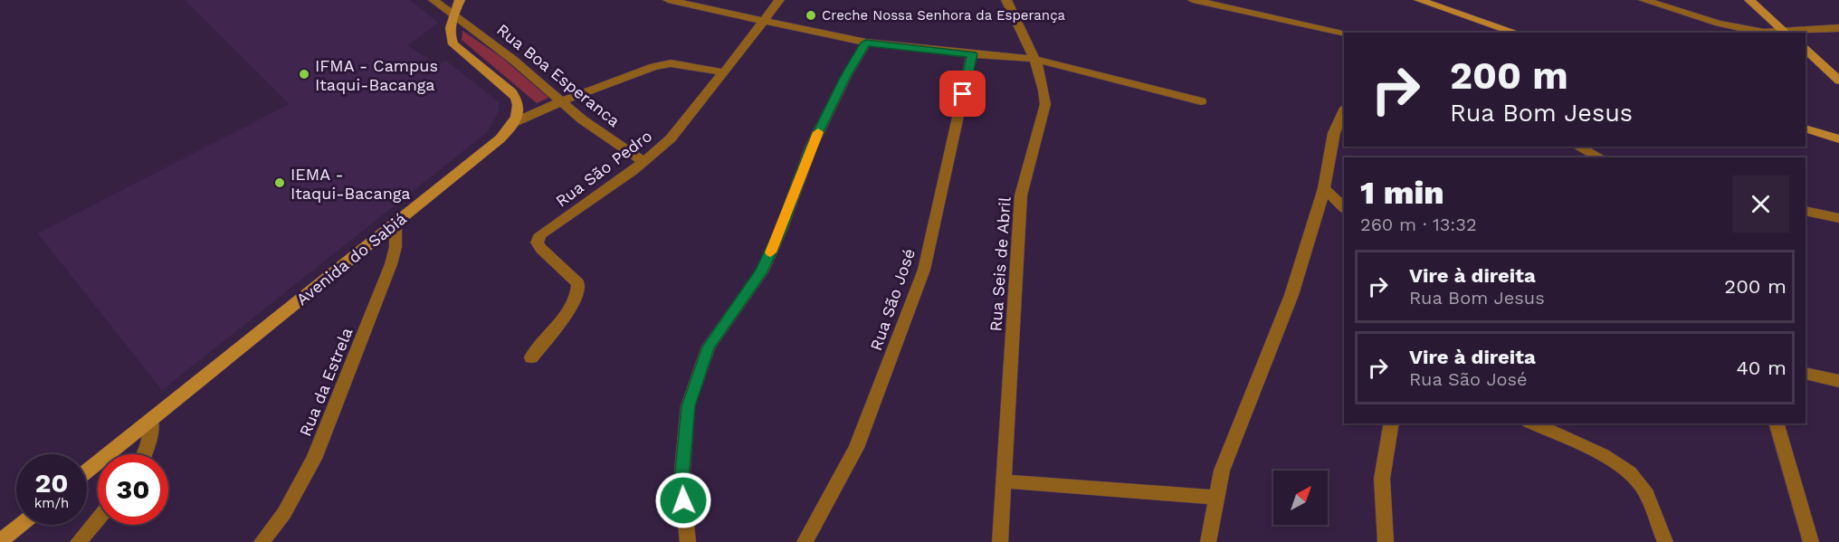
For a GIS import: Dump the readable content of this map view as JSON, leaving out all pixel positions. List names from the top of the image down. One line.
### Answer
{"streets":{"main road":["Avenida do Sabiá"],"street":["Rua Boa Esperanca","Rua São Pedro","Rua Seis de Abril","Rua São José","Rua da Estrela"]},"crossings":[["Rua Boa Esperanca","Rua São Pedro"],["Avenida do Sabiá","Rua da Estrela"]],"places":["Creche Nossa Senhora da Esperança","IFMA - Campus Itaqui-Bacanga","IEMA - Itaqui-Bacanga"],"north":"top right","page":{"turn":["200 m","Rua Bom Jesus"],"heading":["1 min","260 m · 13:32"],"list":[{"name":"Vire à direita","note":"Rua Bom Jesus","value":"200 m"},{"name":"Vire à direita","note":"Rua São José","value":"40 m"}],"speed":"20 km/h","limit":"30"}}
